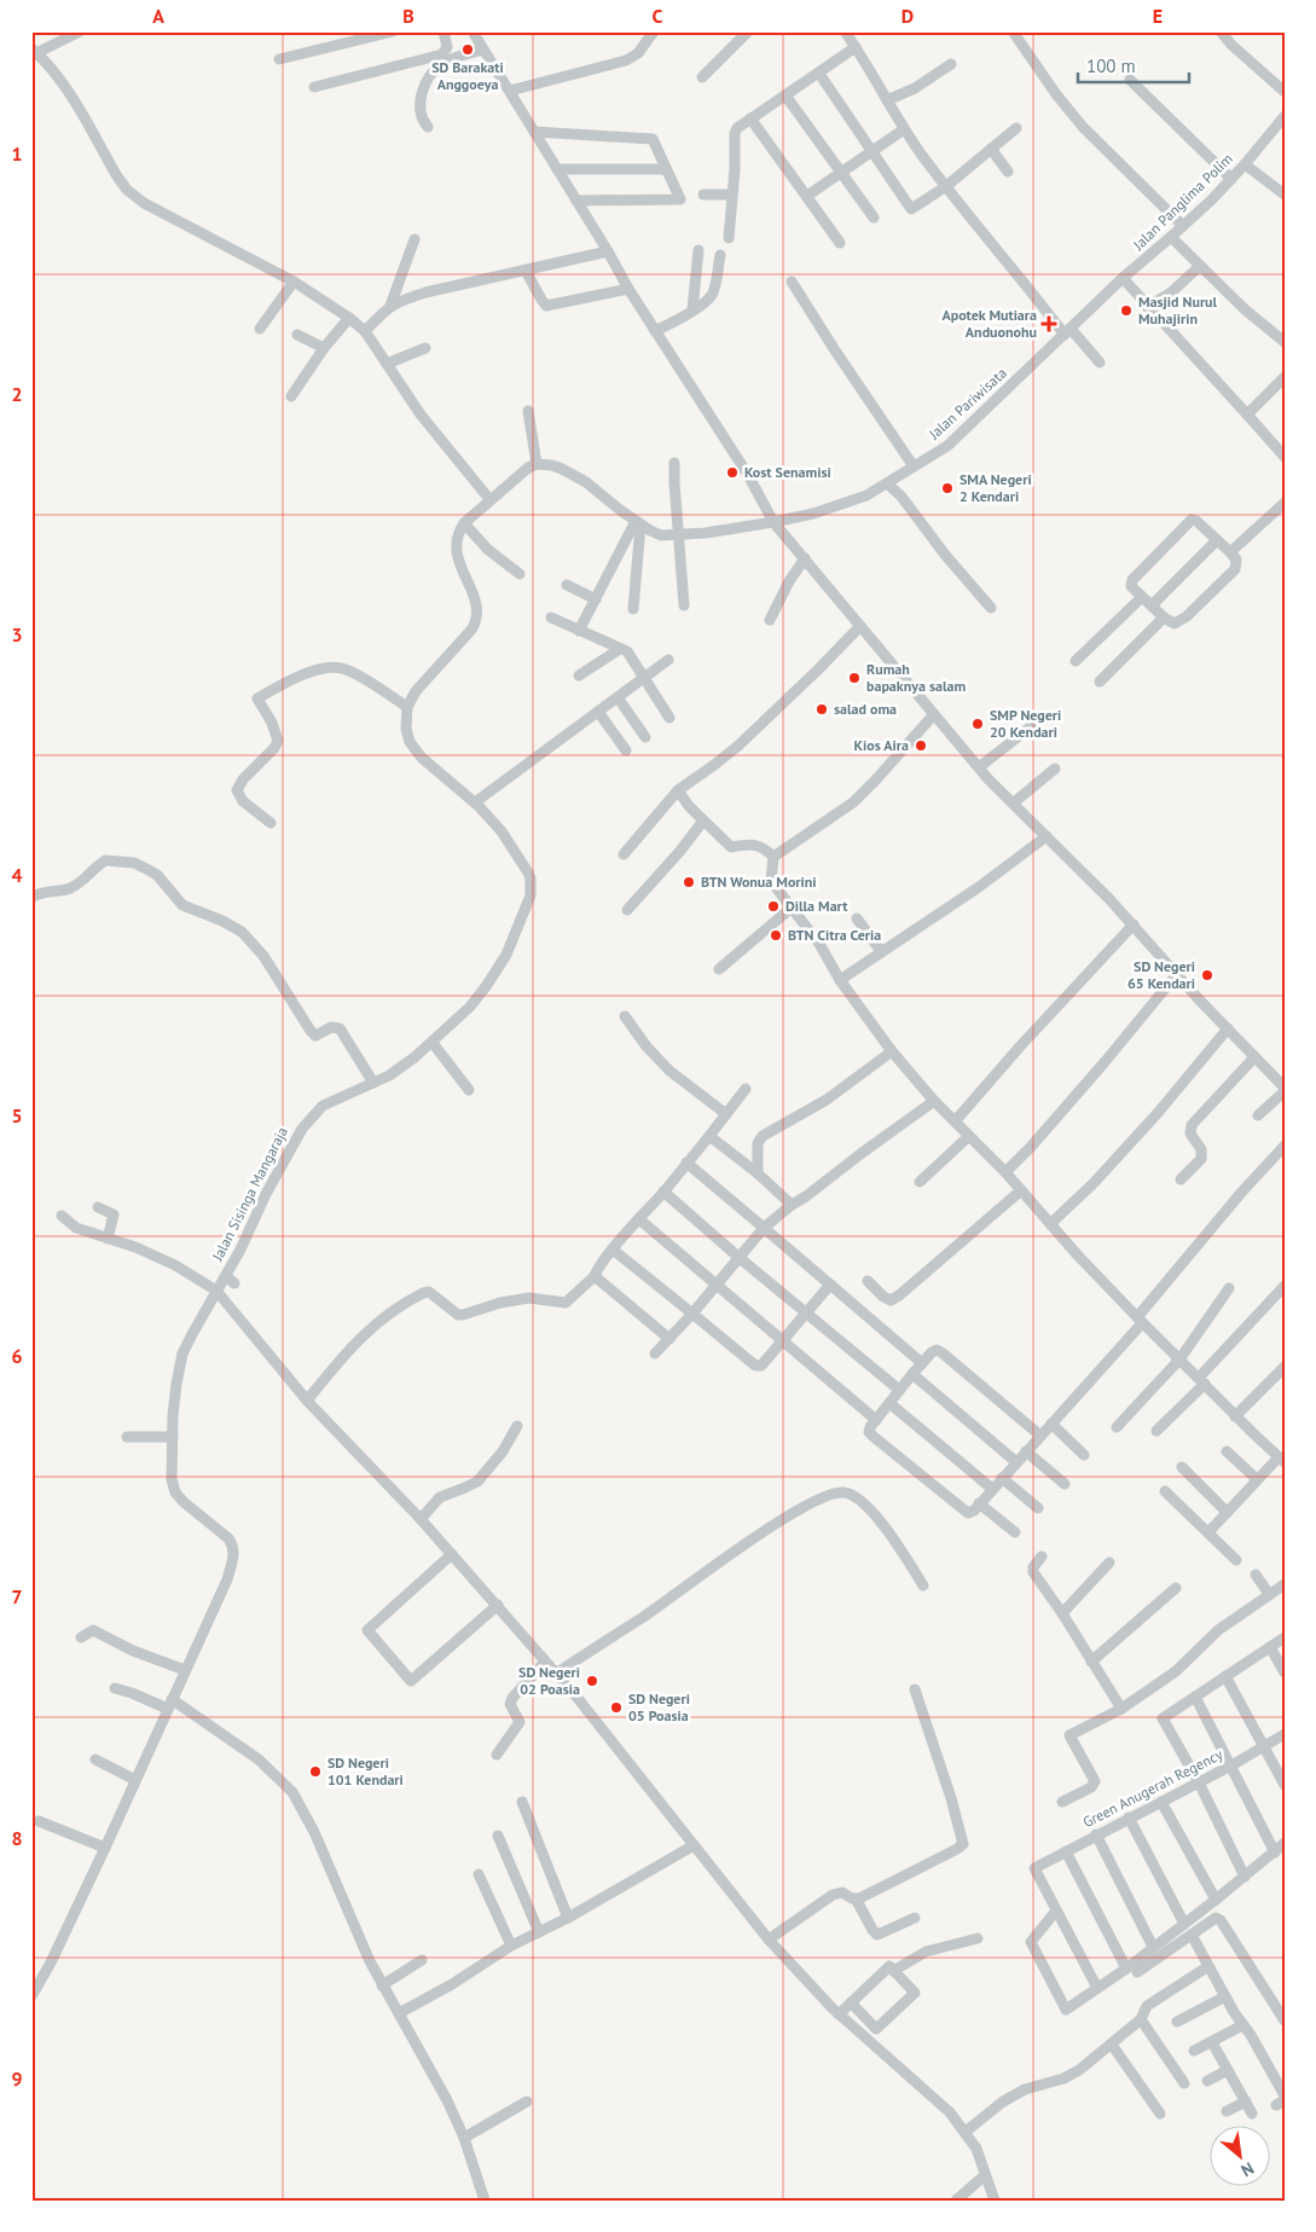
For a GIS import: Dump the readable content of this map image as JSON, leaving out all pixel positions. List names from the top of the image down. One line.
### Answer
{"streets":{"street":["Jalan Panglima Polim","Jalan Pariwisata","Jalan Sisinga Mangaraja","Green Anugerah Regency"]},"crossings":[["Jalan Panglima Polim","Jalan Pariwisata"]],"places":{"other":["SD Barakati Anggoeya","Masjid Nurul Muhajirin","Kost Senamisi","SMA Negeri 2 Kendari","Rumah bapaknya salam","salad oma","SMP Negeri 20 Kendari","Kios Aira","BTN Wonua Morini","Dilla Mart","BTN Citra Ceria","SD Negeri 65 Kendari","SD Negeri 02 Poasia","SD Negeri 05 Poasia","SD Negeri 101 Kendari"],"health":["Apotek Mutiara Anduonohu"]},"scale_bar":"100 m","north":"bottom right","grid":{"columns":["A","B","C","D","E"],"rows":["1","2","3","4","5","6","7","8","9"]}}
